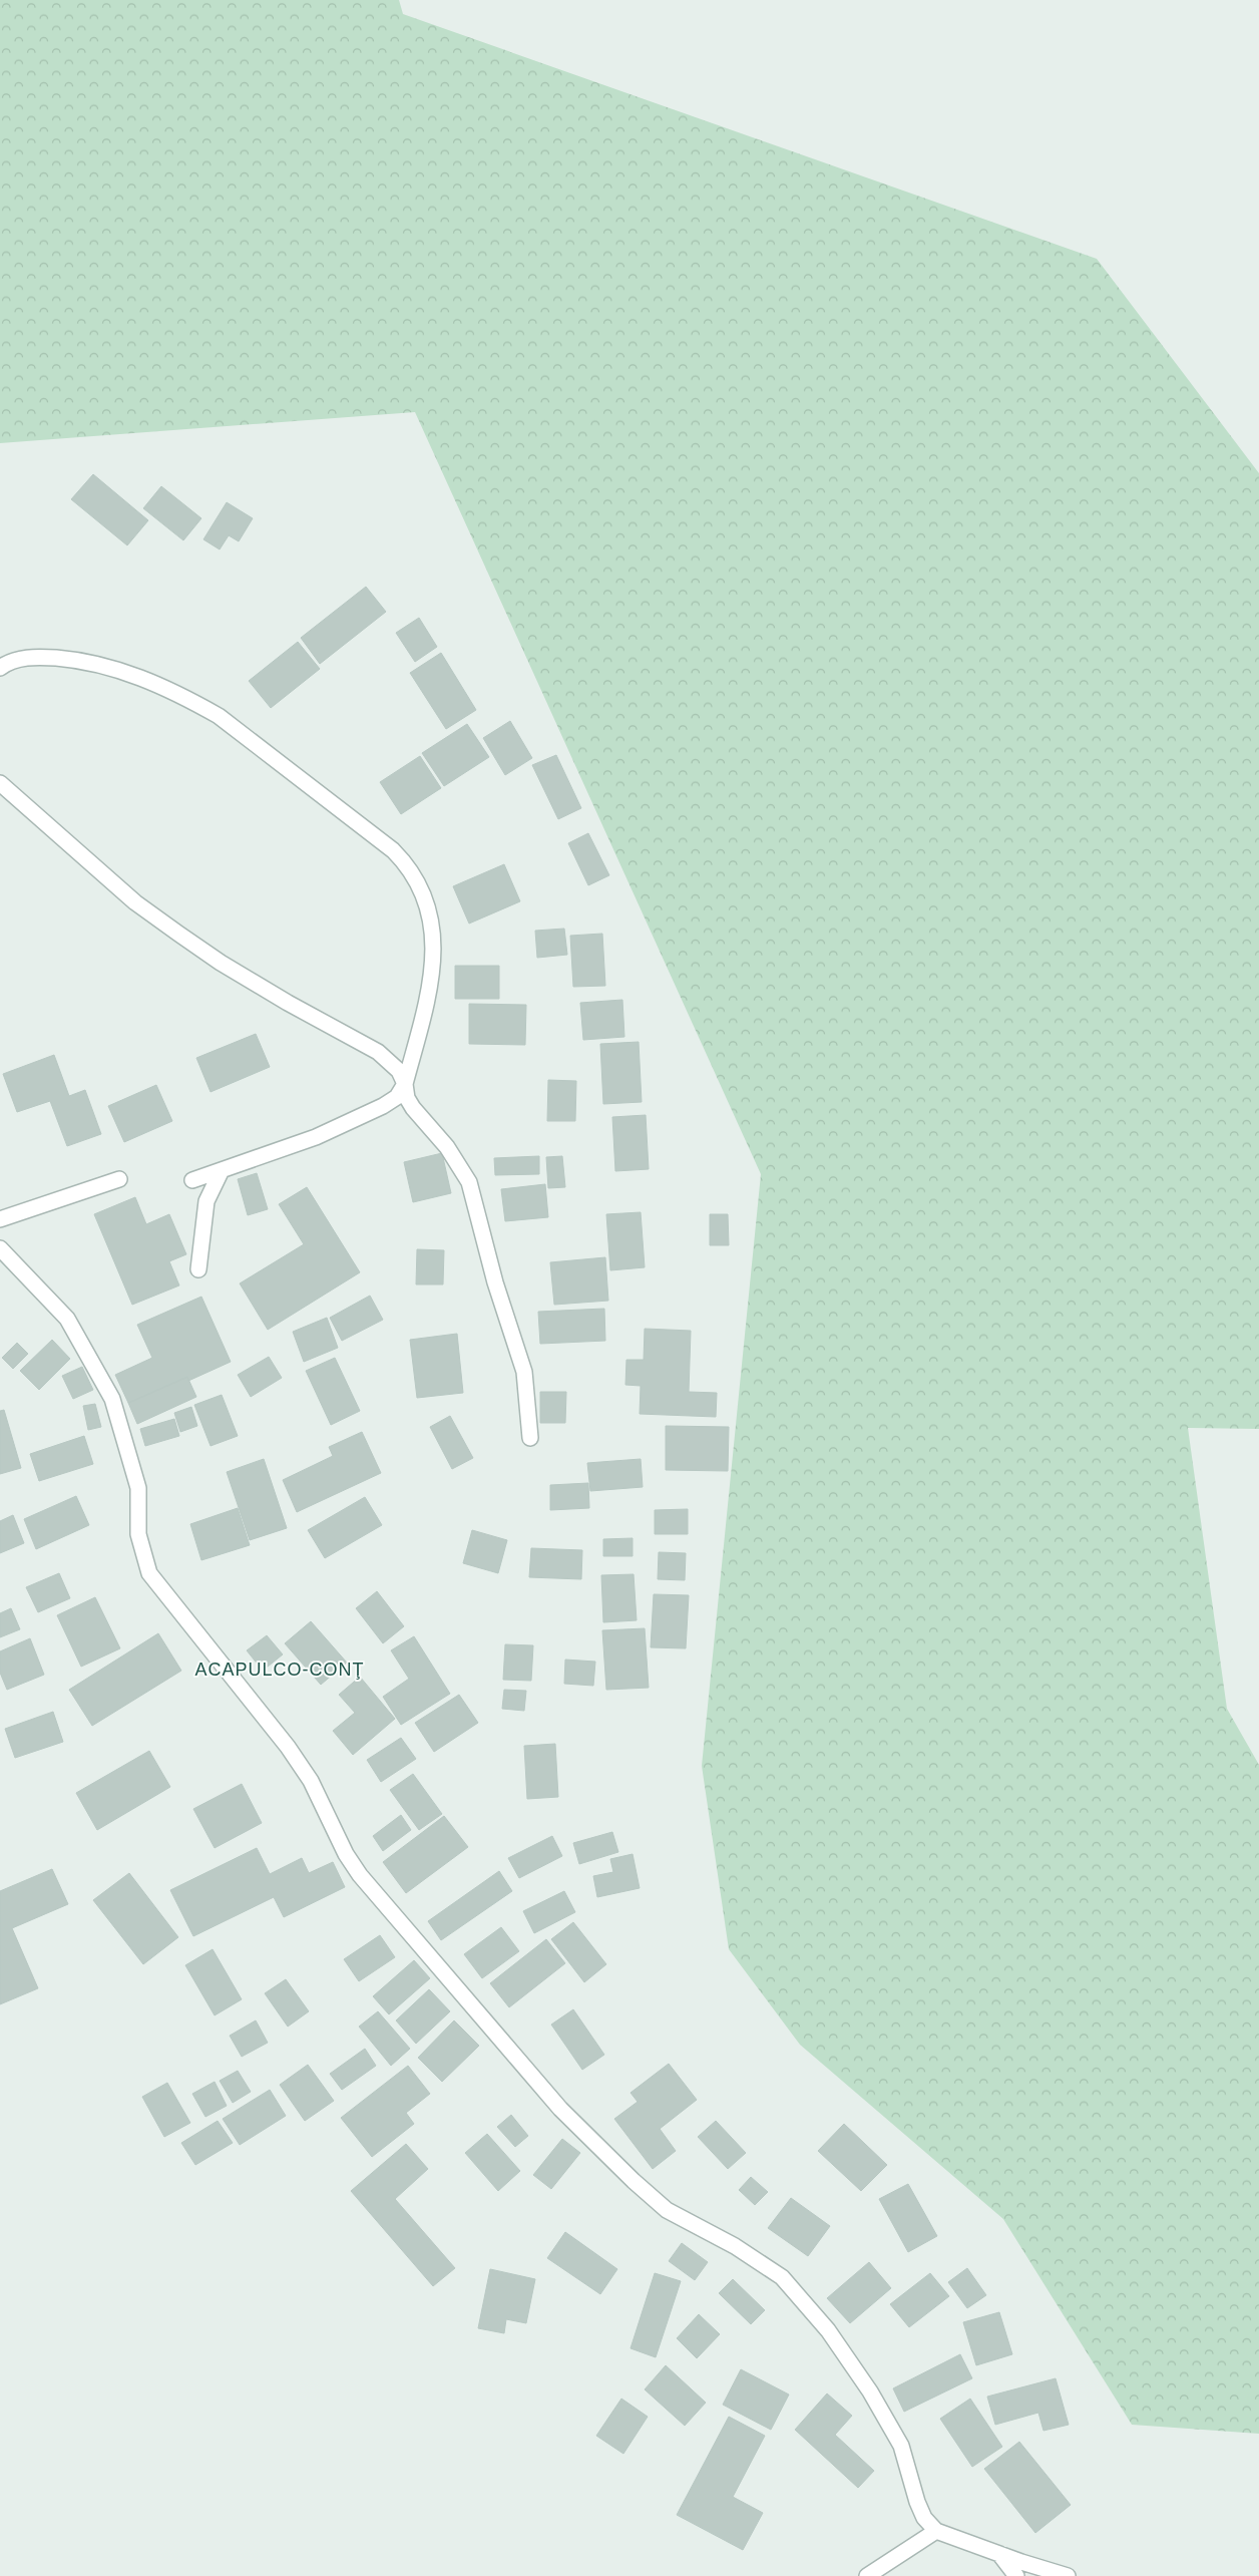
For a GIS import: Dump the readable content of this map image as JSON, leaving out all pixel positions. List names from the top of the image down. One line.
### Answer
{"districts":["ACAPULCO-CONŢ"]}
